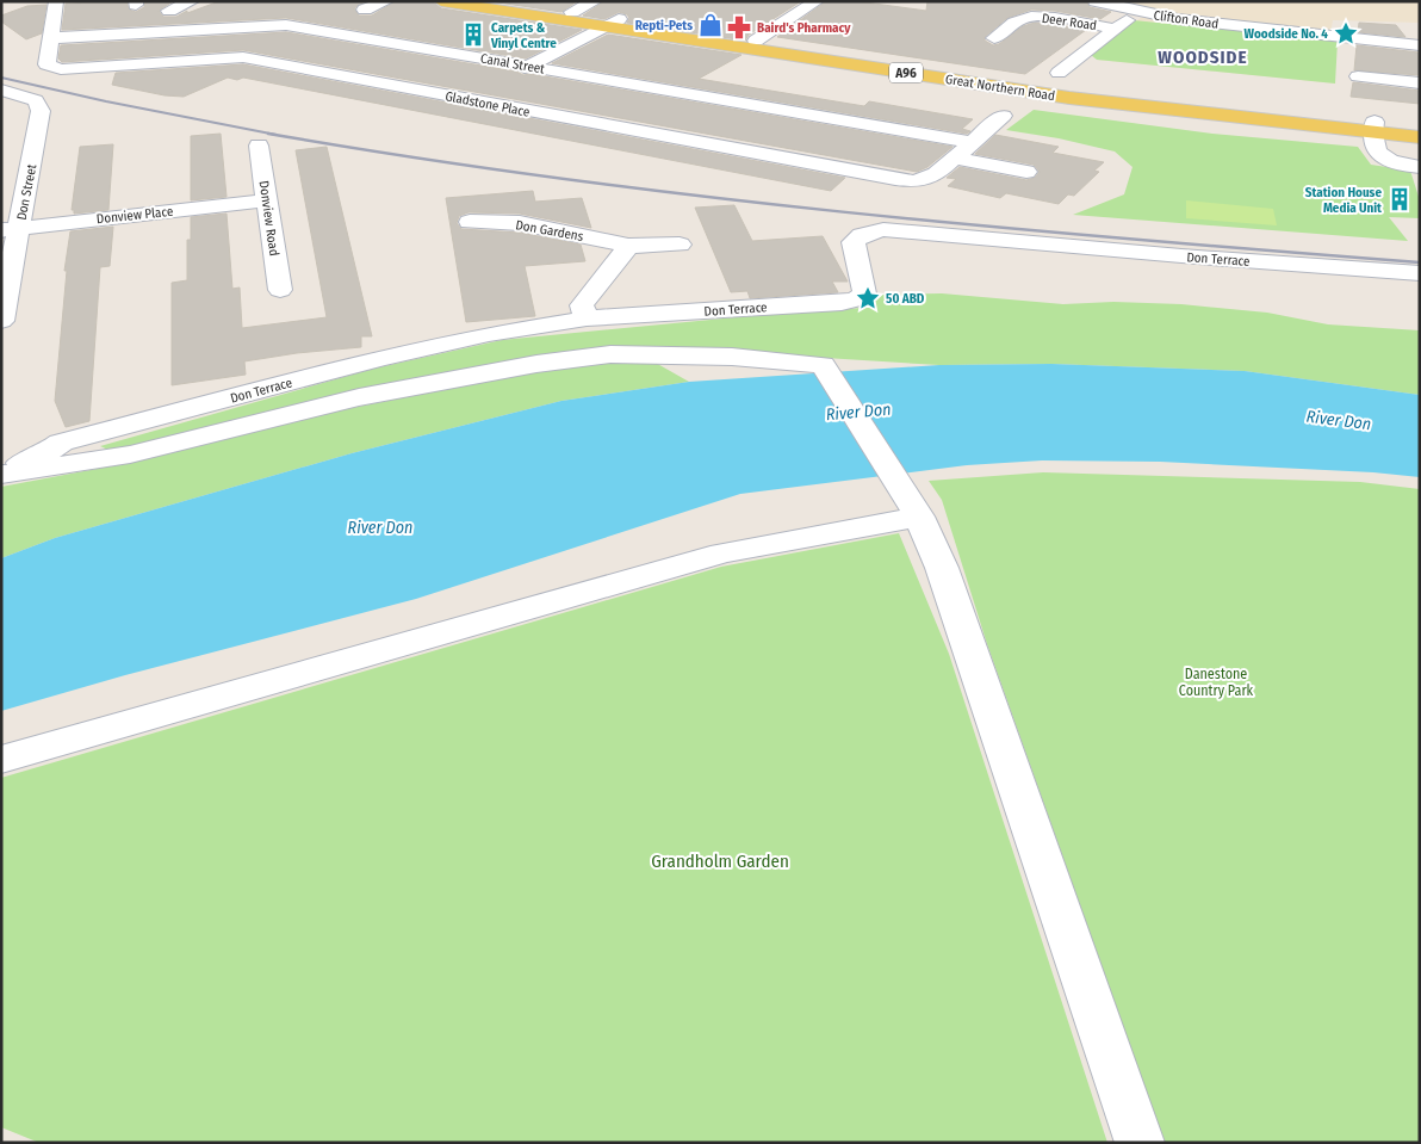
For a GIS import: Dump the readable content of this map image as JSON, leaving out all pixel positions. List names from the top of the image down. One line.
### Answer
{"streets":{"main road":["A96","Great Northern Road"],"street":["Clifton Road","Deer Road","Canal Street","Gladstone Place","Don Street","Donview Place","Donview Road","Don Gardens","Don Terrace"]},"crossings":[["Clifton Road","Deer Road"],["Canal Street","Gladstone Place"],["A96","Great Northern Road"],["Don Street","Donview Place"],["Donview Place","Donview Road"]],"districts":["WOODSIDE"],"water":["River Don"],"parks":["Danestone Country Park","Grandholm Garden"],"places":{"shop":["Repti-Pets"],"pharmacy":["Baird's Pharmacy"],"place":["Woodside No. 4","50 ABD"],"building":["Carpets & Vinyl Centre","Station House Media Unit"]}}
